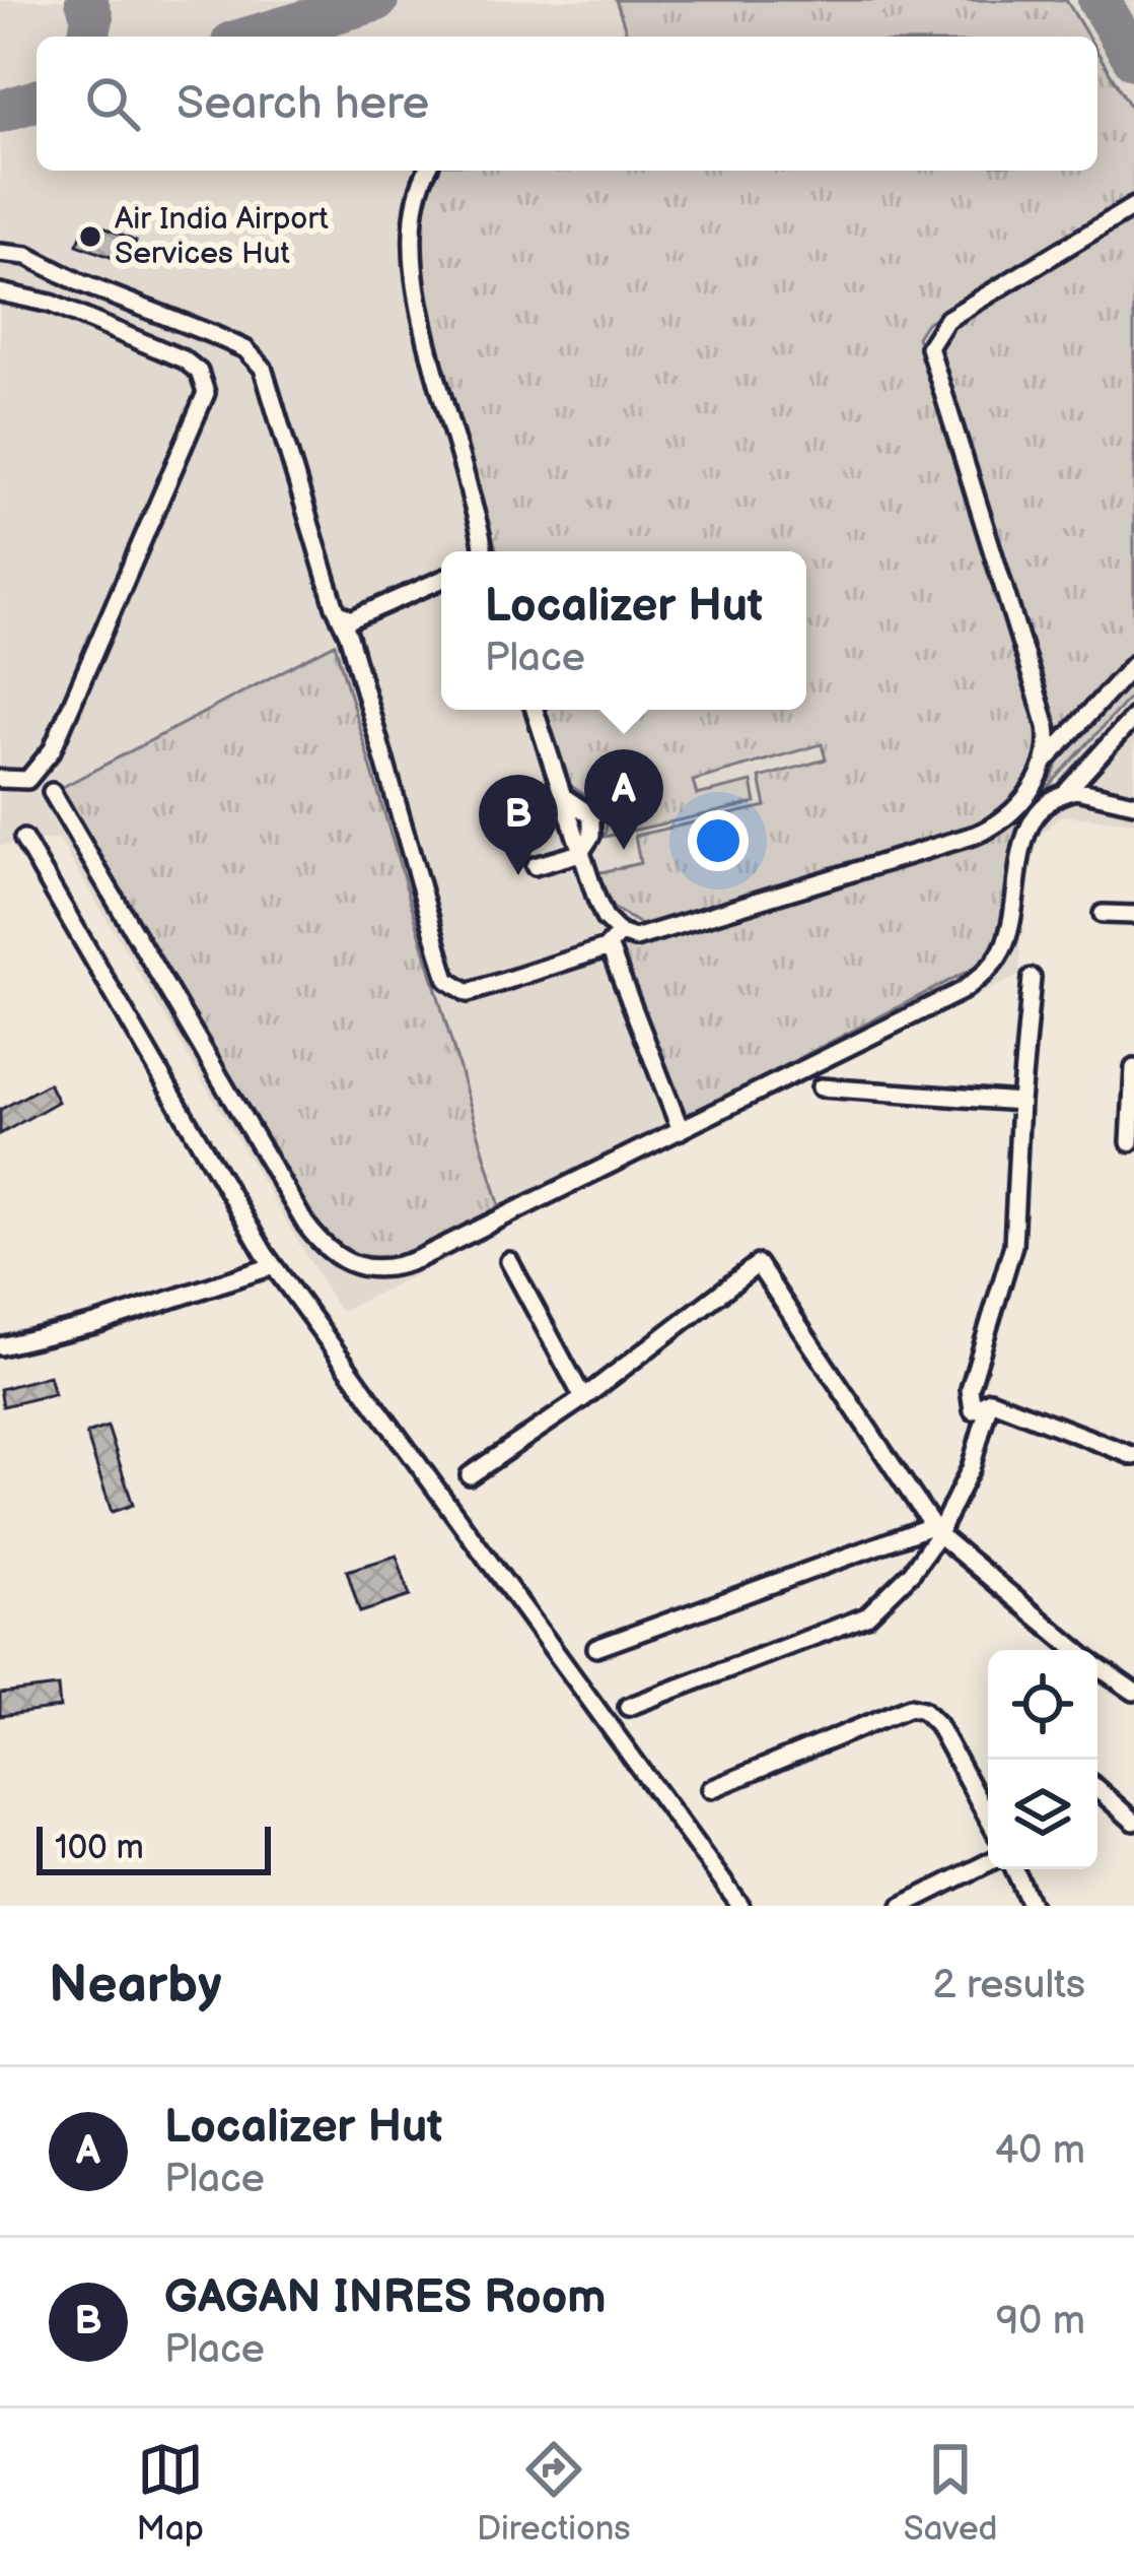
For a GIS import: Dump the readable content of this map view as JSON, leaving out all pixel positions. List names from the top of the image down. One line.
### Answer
{"places":["Air India Airport Services Hut"],"scale_bar":"100 m","page":{"search":"Search here","popup":["Localizer Hut","Place"],"pins":["A","B"],"scale":"100 m","heading":["Nearby","2 results"],"list":[{"mark":"A","name":"Localizer Hut","note":"Place","value":"40 m"},{"mark":"B","name":"GAGAN INRES Room","note":"Place","value":"90 m"}],"nav":["Map","Directions","Saved"]}}
